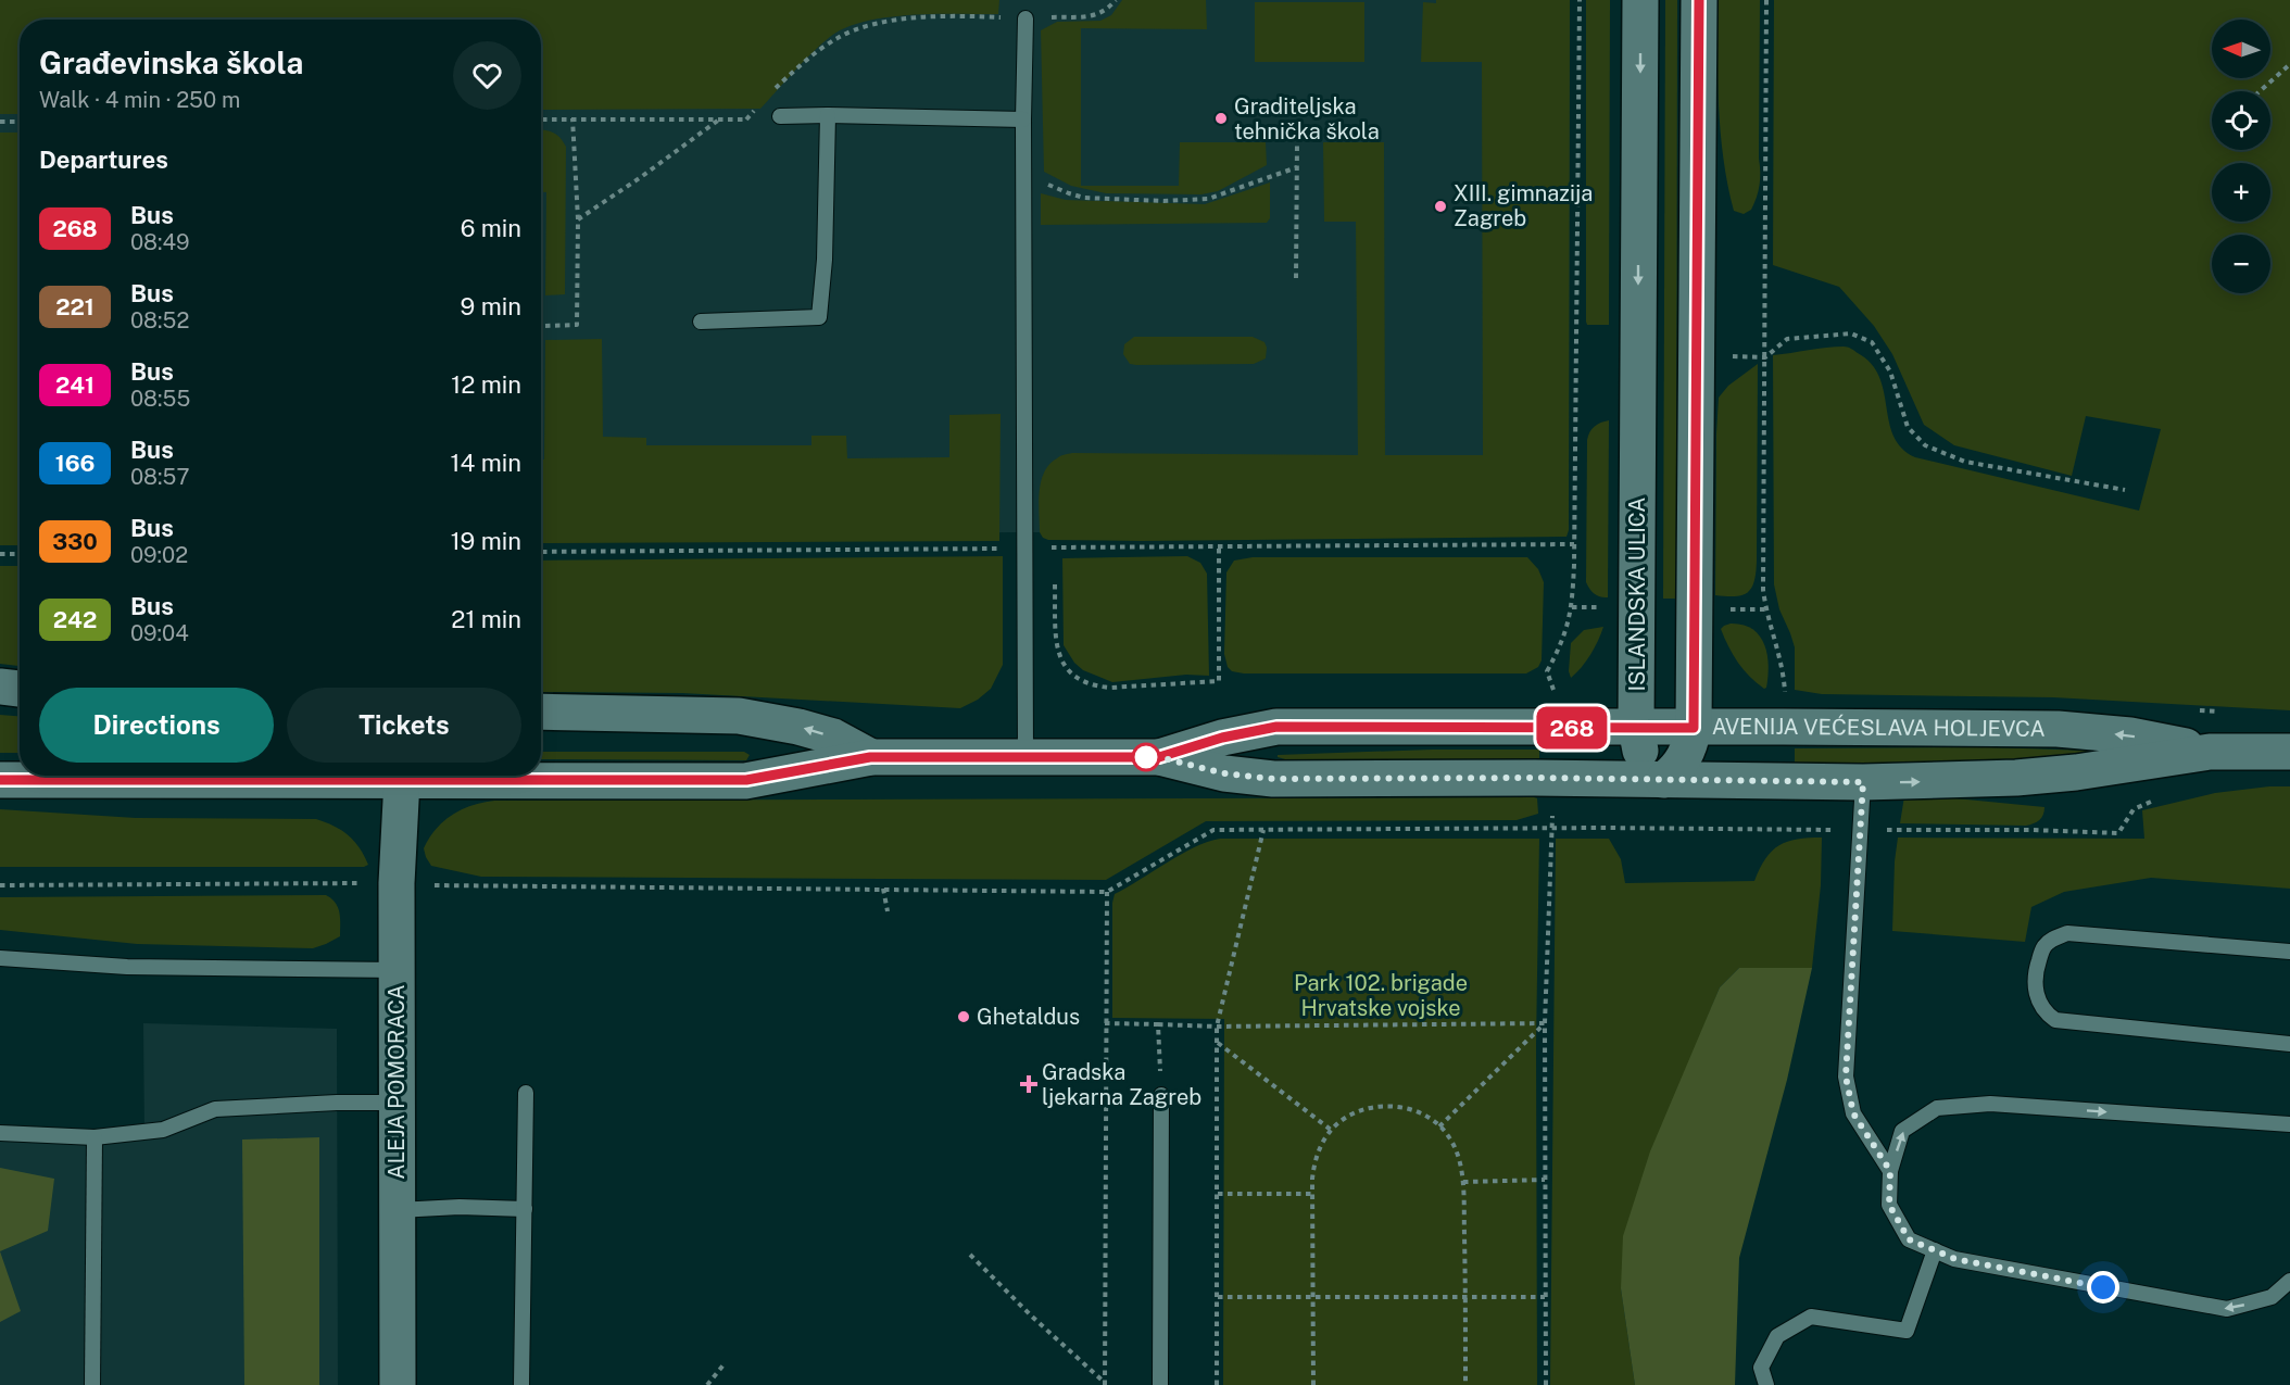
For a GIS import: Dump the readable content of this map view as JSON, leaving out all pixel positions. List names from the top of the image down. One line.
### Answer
{"streets":{"street":["ISLANDSKA ULICA","AVENIJA VEĆESLAVA HOLJEVCA","ALEJA POMORACA"]},"crossings":[["ISLANDSKA ULICA","AVENIJA VEĆESLAVA HOLJEVCA"]],"parks":["Park 102. brigade Hrvatske vojske"],"places":{"other":["Graditeljska tehnička škola","XIII. gimnazija Zagreb","Ghetaldus"],"health":["Gradska ljekarna Zagreb"]},"lines":["bus line 268"],"north":"left","page":{"on_map":"268","map_buttons":["+","−"],"heading":[["Građevinska škola","Walk · 4 min · 250 m"],"Departures"],"list":[{"mark":"268","name":"Bus","note":"08:49","value":"6 min"},{"mark":"221","name":"Bus","note":"08:52","value":"9 min"},{"mark":"241","name":"Bus","note":"08:55","value":"12 min"},{"mark":"166","name":"Bus","note":"08:57","value":"14 min"},{"mark":"330","name":"Bus","note":"09:02","value":"19 min"},{"mark":"242","name":"Bus","note":"09:04","value":"21 min"}],"buttons":["Directions","Tickets"]}}
